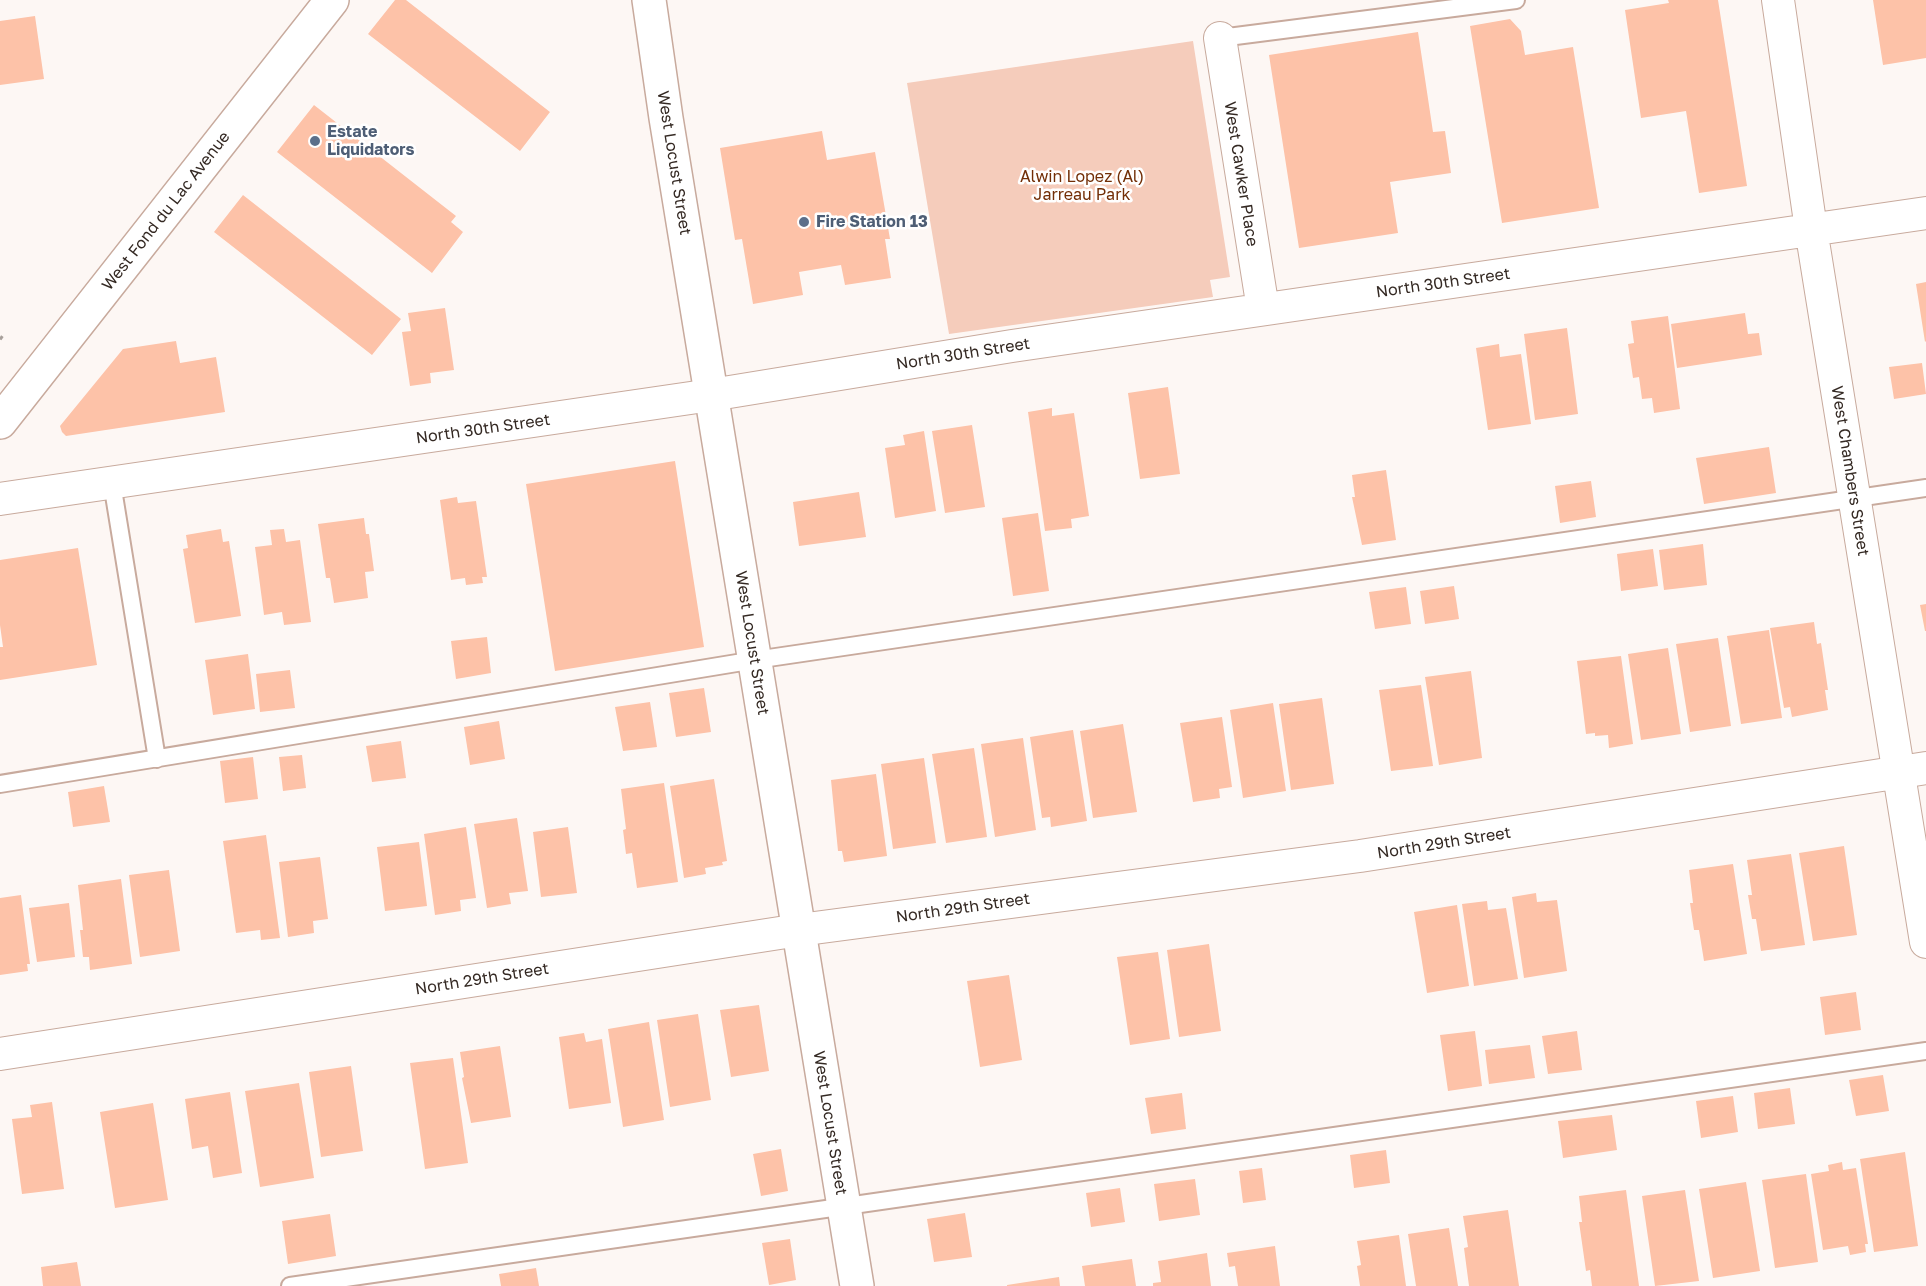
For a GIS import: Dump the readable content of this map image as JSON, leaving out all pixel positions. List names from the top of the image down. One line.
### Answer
{"streets":{"street":["West Locust Street","West Cawker Place","West Fond du Lac Avenue","North 30th Street","West Chambers Street","North 29th Street"]},"crossings":[["West Locust Street","North 30th Street"],["West Locust Street","North 29th Street"],["West Cawker Place","North 30th Street"],["North 30th Street","West Chambers Street"],["West Chambers Street","North 29th Street"]],"parks":["Alwin Lopez (Al) Jarreau Park"],"places":["Estate Liquidators","Fire Station 13"]}
